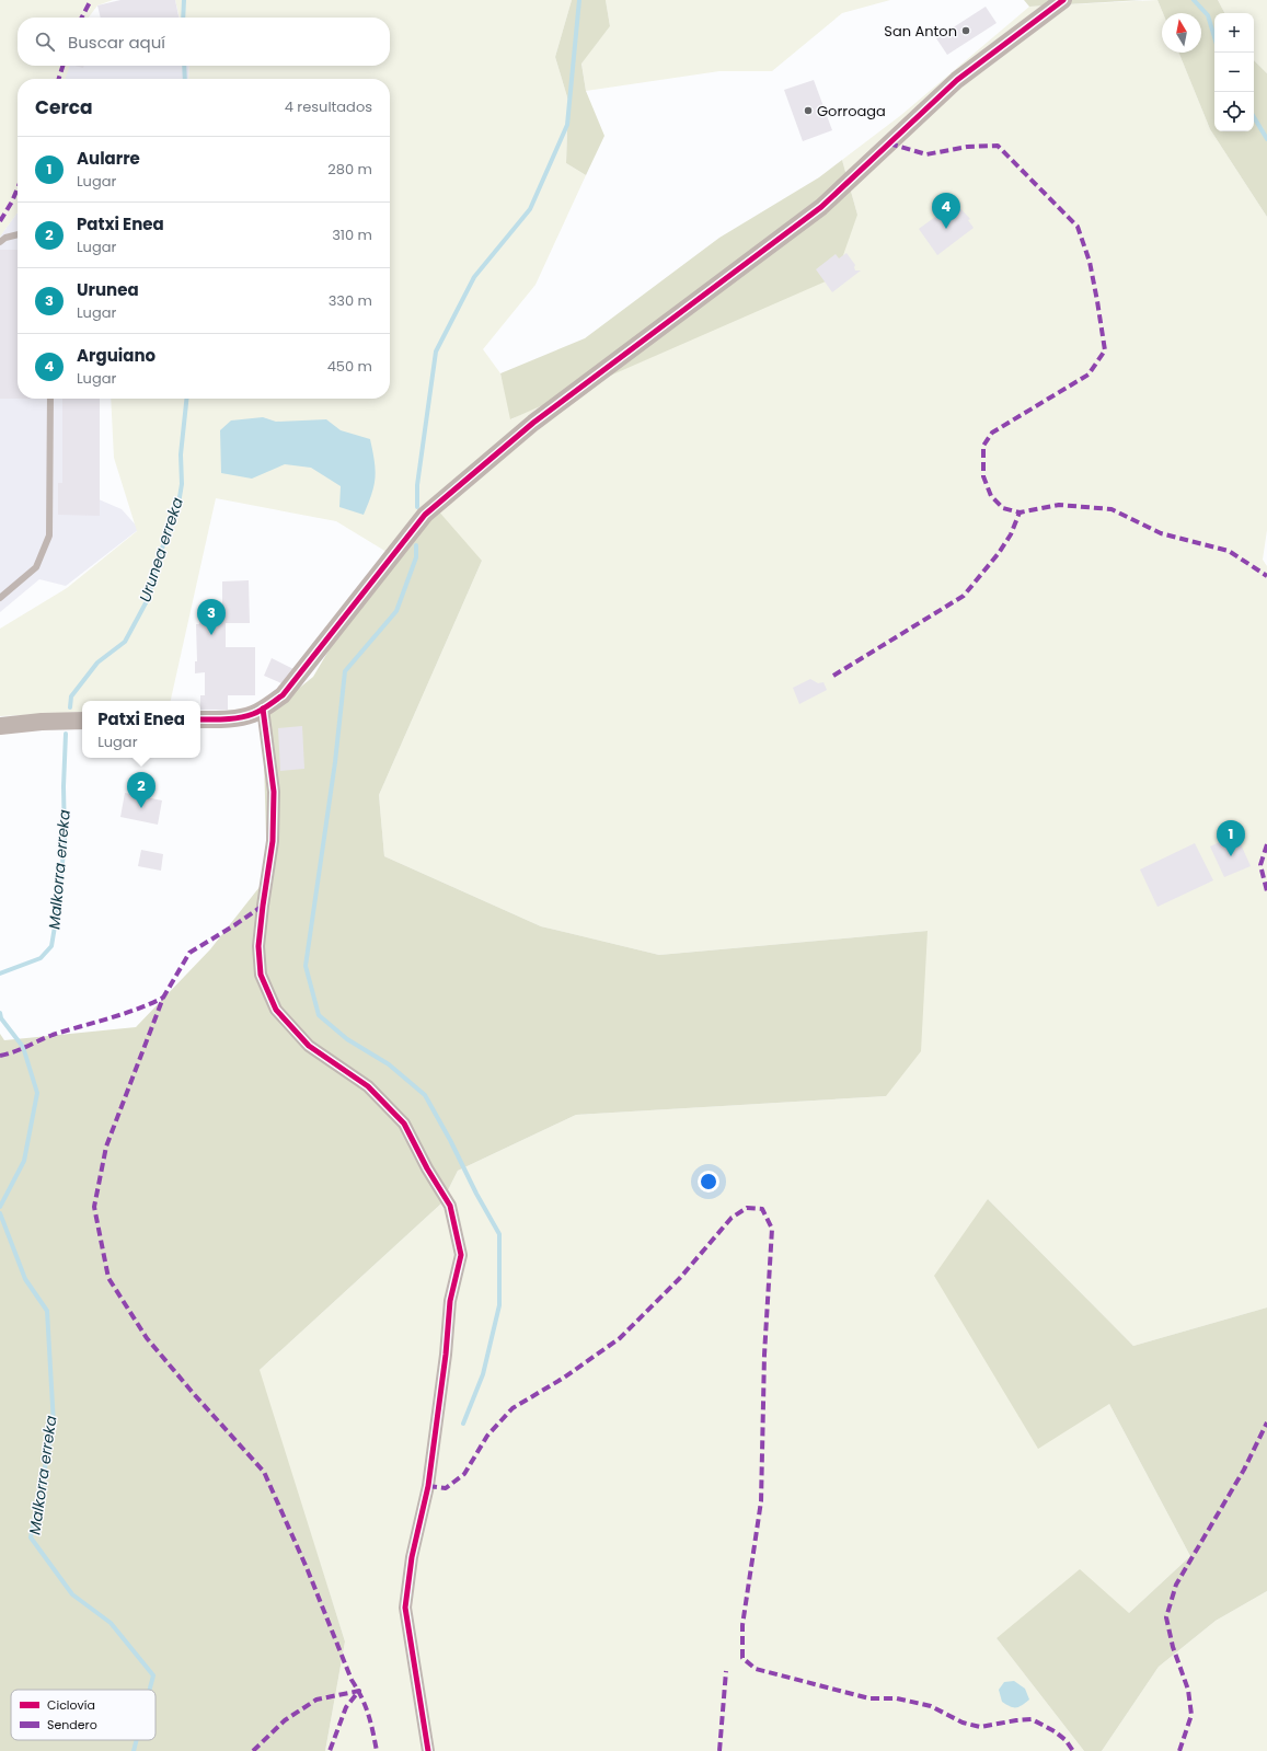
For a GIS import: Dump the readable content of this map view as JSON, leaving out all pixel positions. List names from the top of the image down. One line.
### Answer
{"water":["Urunea erreka","Malkorra erreka"],"places":["San Anton","Gorroaga"],"legend":["Ciclovía","Sendero"],"north":"top","page":{"map_buttons":["+","−"],"search":"Buscar aquí","heading":["Cerca","4 resultados"],"list":[{"mark":"1","name":"Aularre","note":"Lugar","value":"280 m"},{"mark":"2","name":"Patxi Enea","note":"Lugar","value":"310 m"},{"mark":"3","name":"Urunea","note":"Lugar","value":"330 m"},{"mark":"4","name":"Arguiano","note":"Lugar","value":"450 m"}],"pins":["4","3","2","1"],"popup":["Patxi Enea","Lugar"]}}
